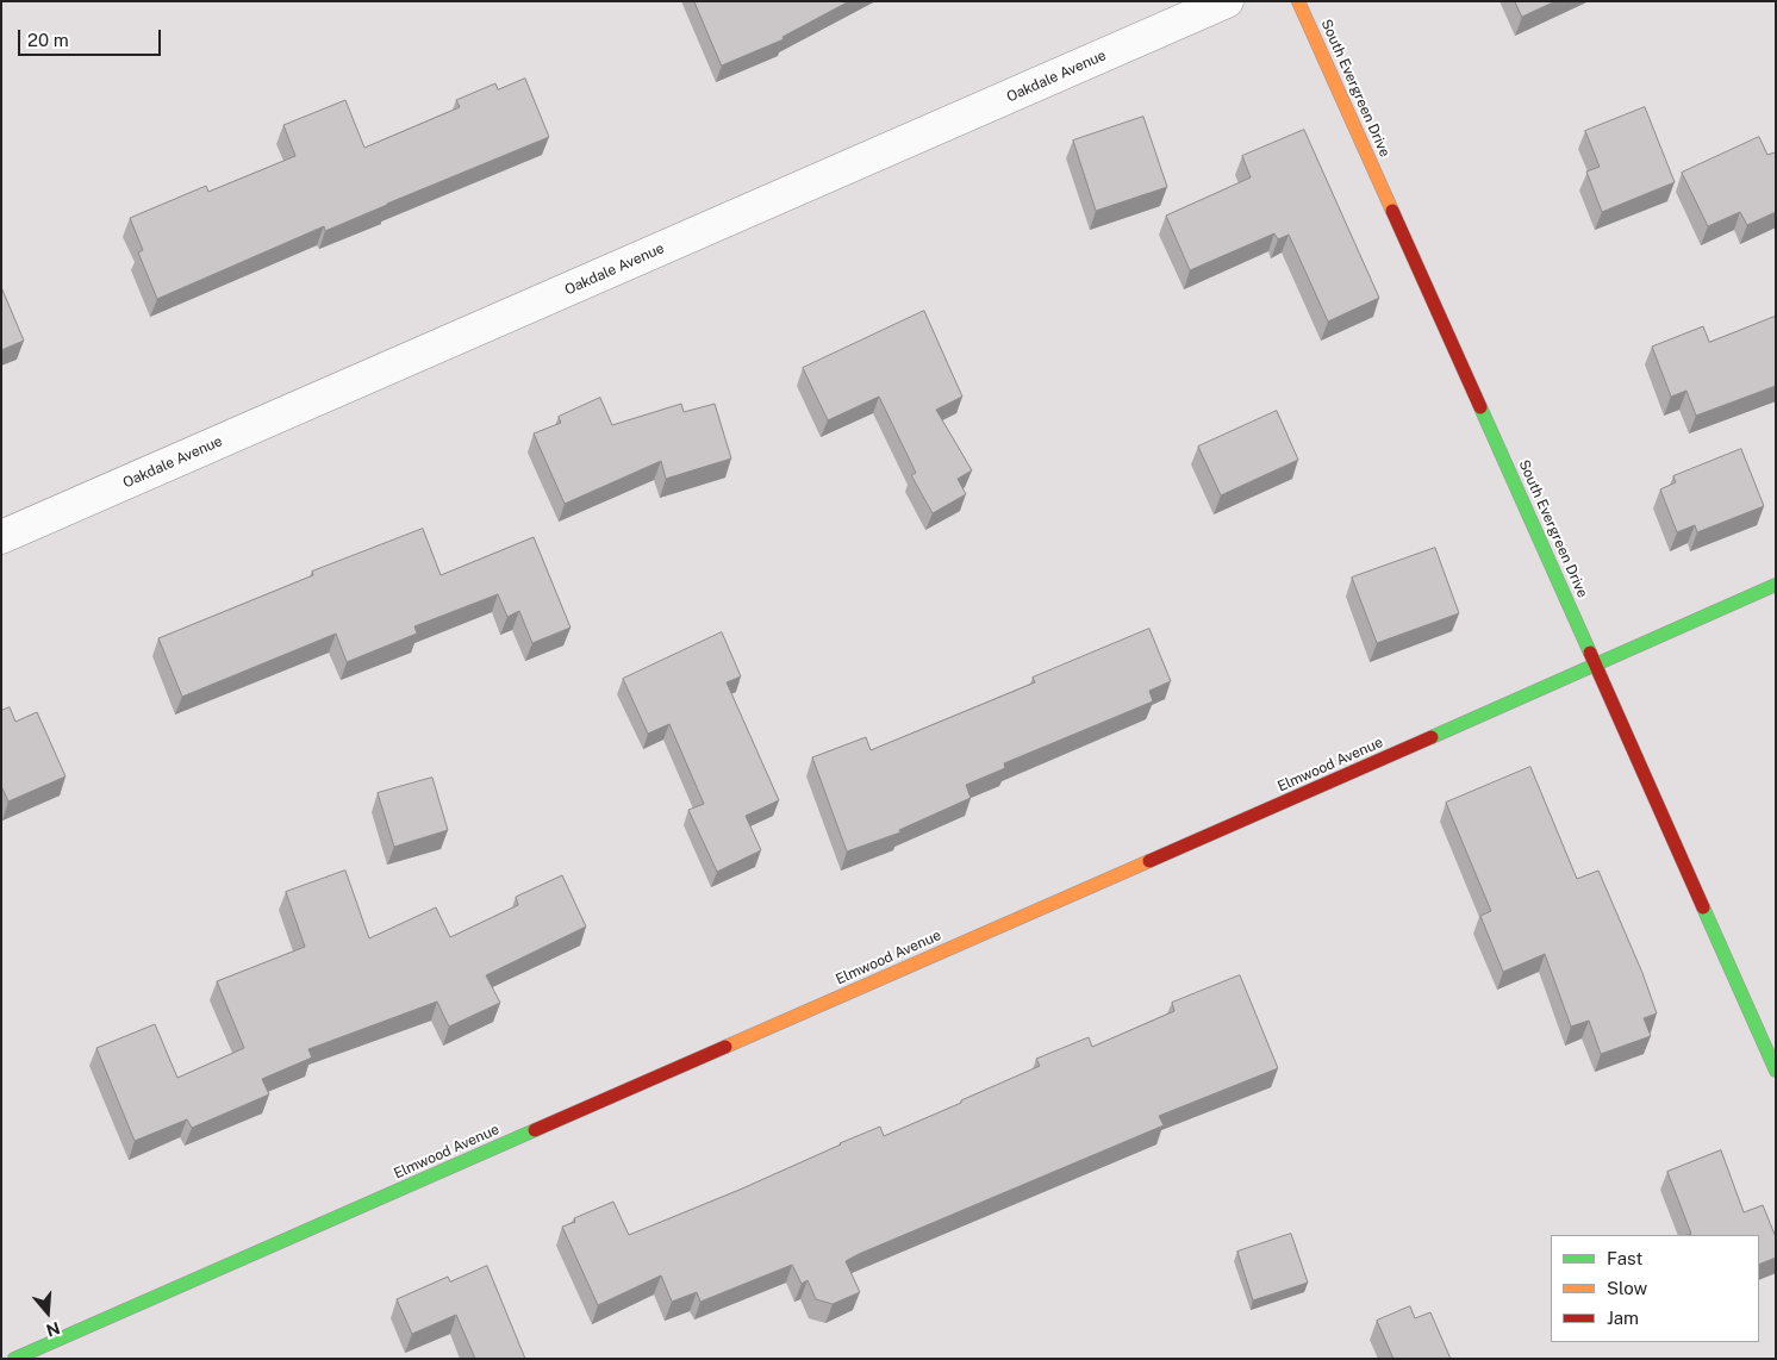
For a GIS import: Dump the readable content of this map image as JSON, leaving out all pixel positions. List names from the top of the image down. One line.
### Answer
{"streets":{"street":["Oakdale Avenue","South Evergreen Drive","Elmwood Avenue"]},"crossings":[["South Evergreen Drive","Elmwood Avenue"]],"legend":["Fast","Slow","Jam"],"scale_bar":"20 m","north":"bottom"}
